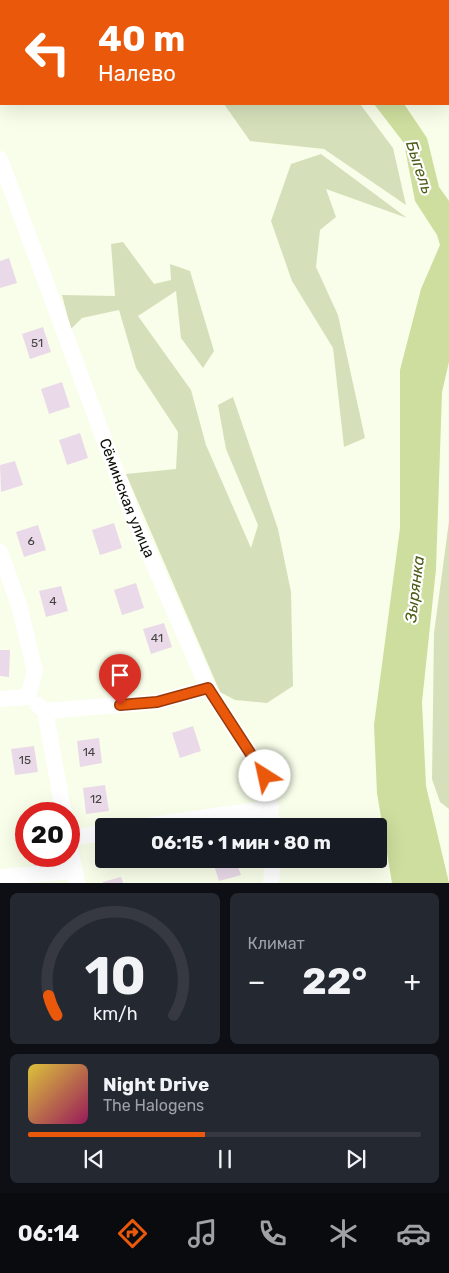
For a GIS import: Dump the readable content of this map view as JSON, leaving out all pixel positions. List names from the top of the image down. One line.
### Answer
{"streets":{"street":["Сёминская улица"]},"water":["Быгель","Зырянка"],"house_numbers":["51","6","4","41","14","15","12"],"page":{"turn":["40 m","Налево"],"limit":"20","trip":"06:15 · 1 мин · 80 m","tile":"Климат","heat":["−","22°","+"],"song":["Night Drive","The Halogens"],"tabs":"06:14","gauge":["10","km/h"]}}
